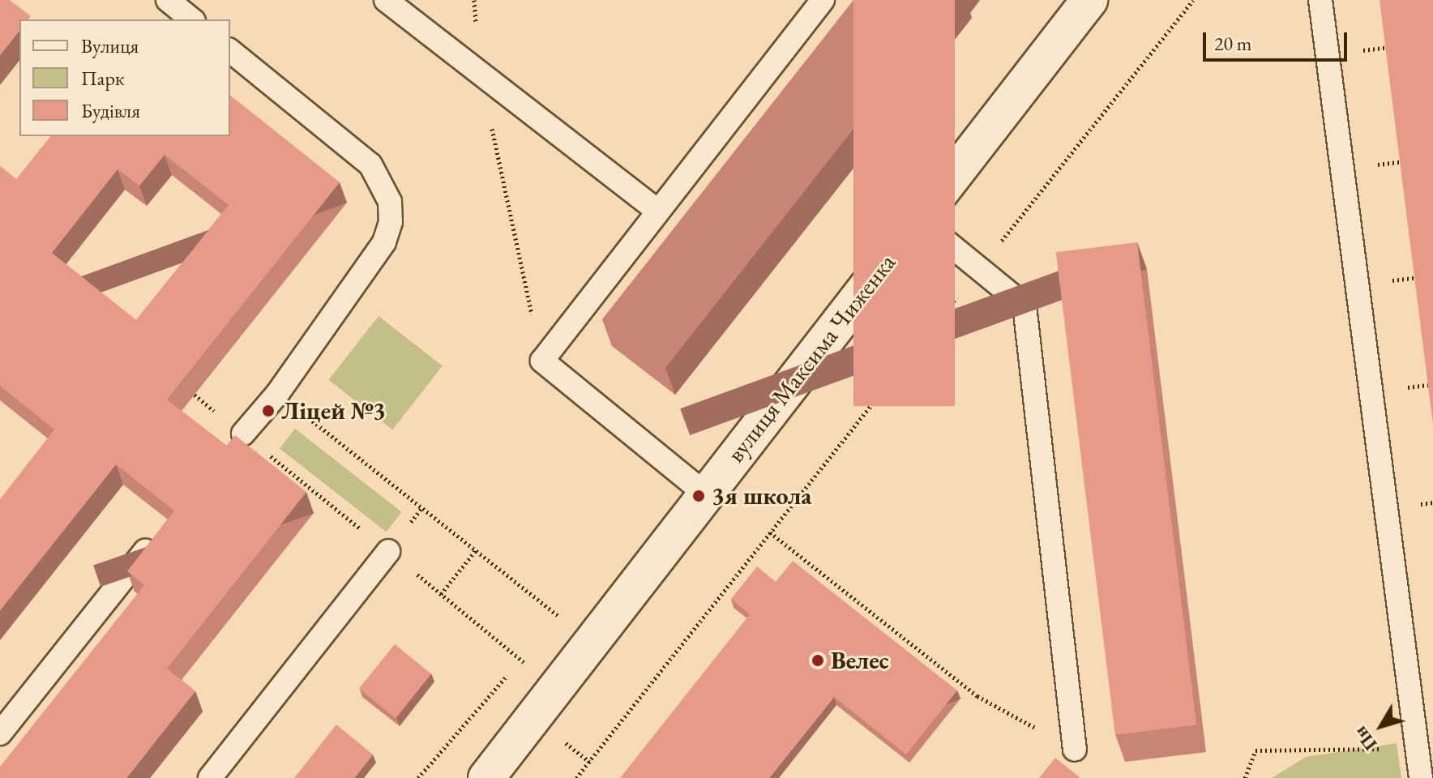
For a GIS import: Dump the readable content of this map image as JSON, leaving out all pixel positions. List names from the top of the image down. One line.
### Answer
{"streets":{"street":["вулиця Максима Чиженка"]},"places":["Ліцей №3","3я школа","Велес"],"legend":["Вулиця","Парк","Будівля"],"scale_bar":"20 m","north":"bottom left"}
